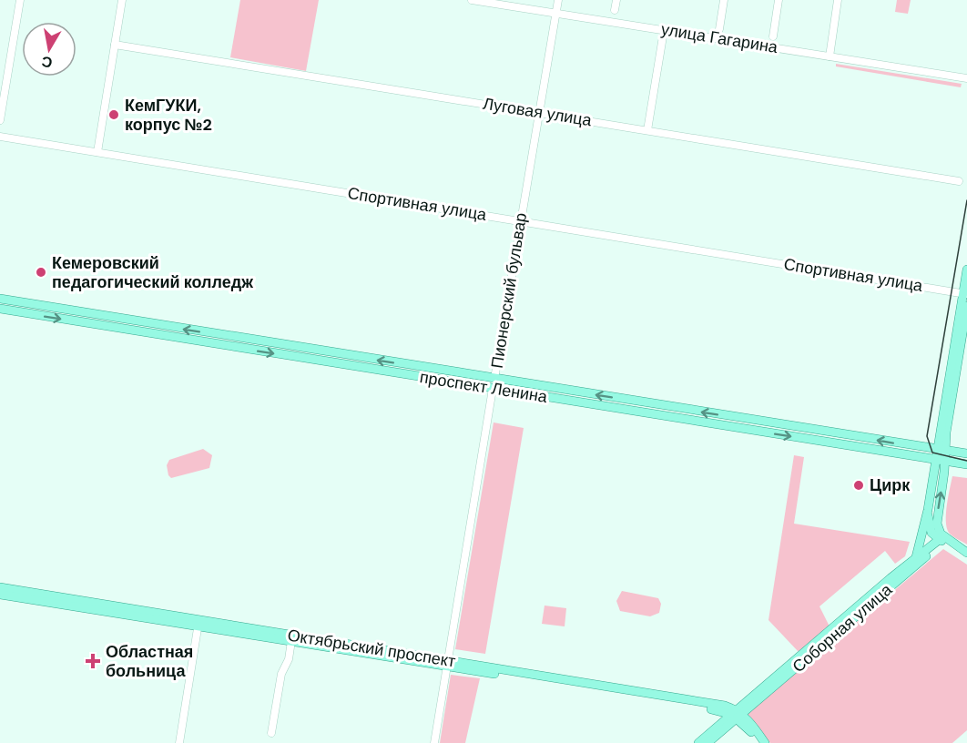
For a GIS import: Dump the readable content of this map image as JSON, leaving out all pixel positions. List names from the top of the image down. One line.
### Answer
{"streets":{"main road":["Пионерский бульвар","проспект Ленина","Соборная улица","Октябрьский проспект"],"street":["улица Гагарина","Луговая улица","Спортивная улица"]},"crossings":[["улица Гагарина","Пионерский бульвар"],["Луговая улица","Пионерский бульвар"],["Спортивная улица","Пионерский бульвар"],["Пионерский бульвар","проспект Ленина"],["Пионерский бульвар","Октябрьский проспект"],["Соборная улица","Октябрьский проспект"]],"places":{"other":["КемГУКИ, корпус №2","Кемеровский педагогический колледж","Цирк"],"health":["Областная больница"]},"north":"bottom"}
